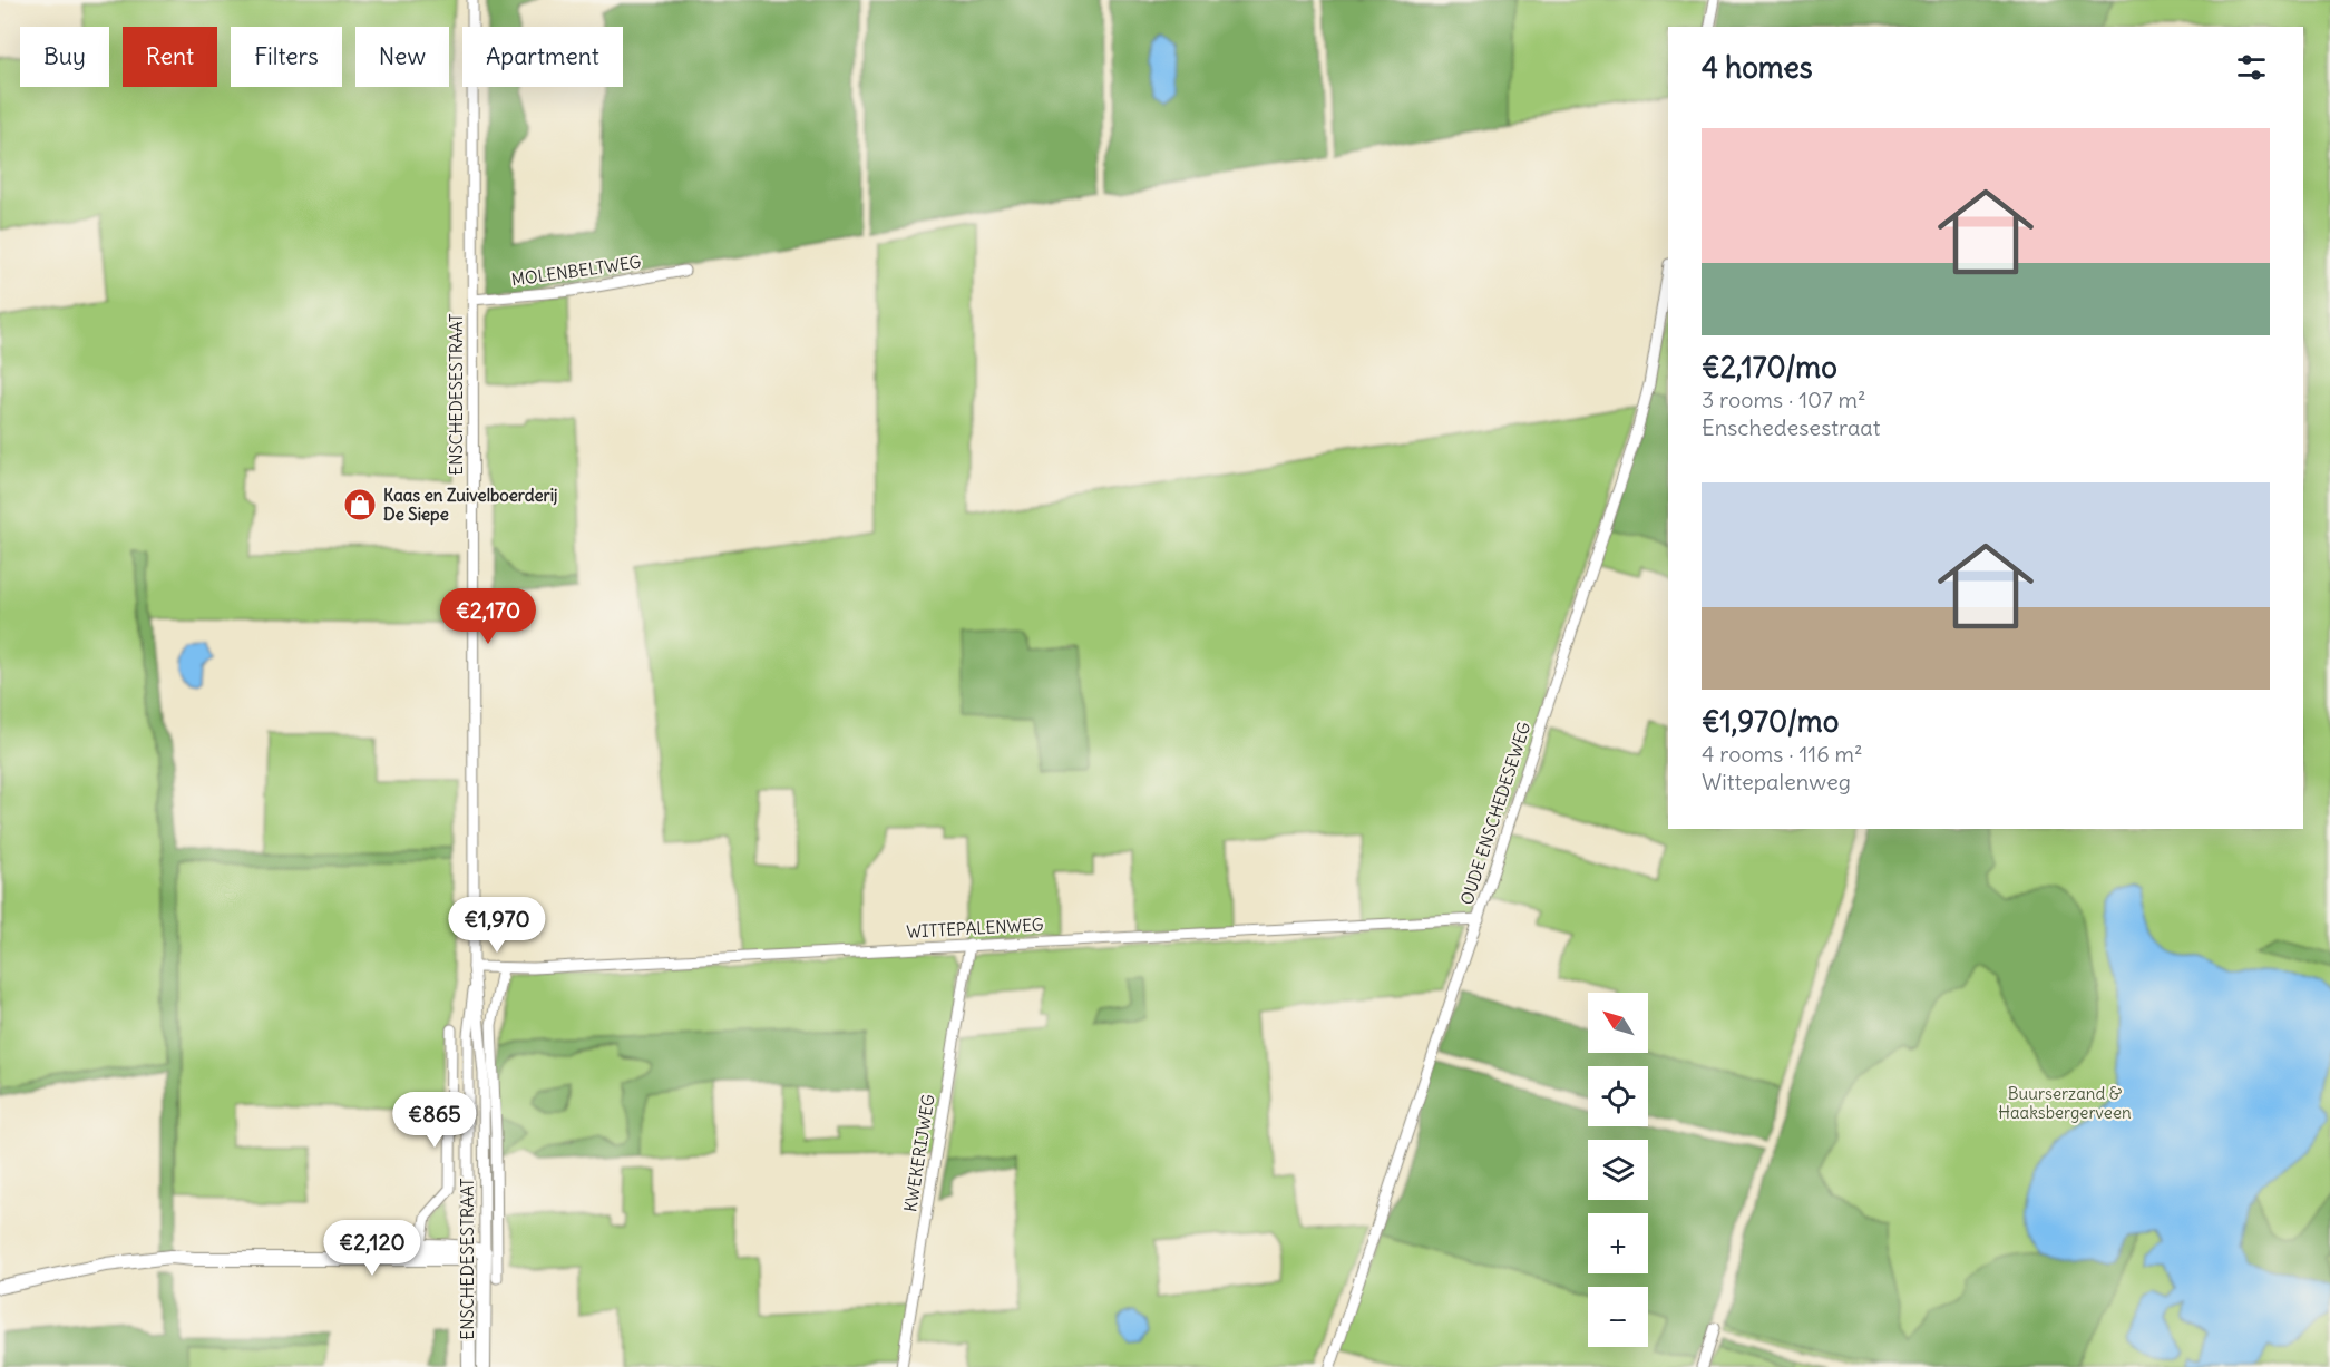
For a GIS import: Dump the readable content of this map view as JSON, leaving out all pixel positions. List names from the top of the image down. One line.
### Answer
{"streets":{"main road":["ENSCHEDESESTRAAT"],"street":["MOLENBELTWEG","OUDE ENSCHEDESEWEG","WITTEPALENWEG","KWEKERIJWEG"]},"crossings":[["MOLENBELTWEG","ENSCHEDESESTRAAT"],["ENSCHEDESESTRAAT","WITTEPALENWEG"],["OUDE ENSCHEDESEWEG","WITTEPALENWEG"],["WITTEPALENWEG","KWEKERIJWEG"]],"parks":["Buurserzand & Haaksbergerveen"],"places":{"shop":["Kaas en Zuivelboerderij De Siepe"]},"north":"top left","page":{"chip":["Buy","Rent","Filters","New","Apartment"],"heading":"4 homes","list":[{"name":"€2,170/mo","note":"3 rooms · 107 m² · Enschedesestraat"},{"name":"€1,970/mo","note":"4 rooms · 116 m² · Wittepalenweg"}],"price":["€2,170","€1,970","€865","€2,120"],"map_buttons":["+","−"]}}
